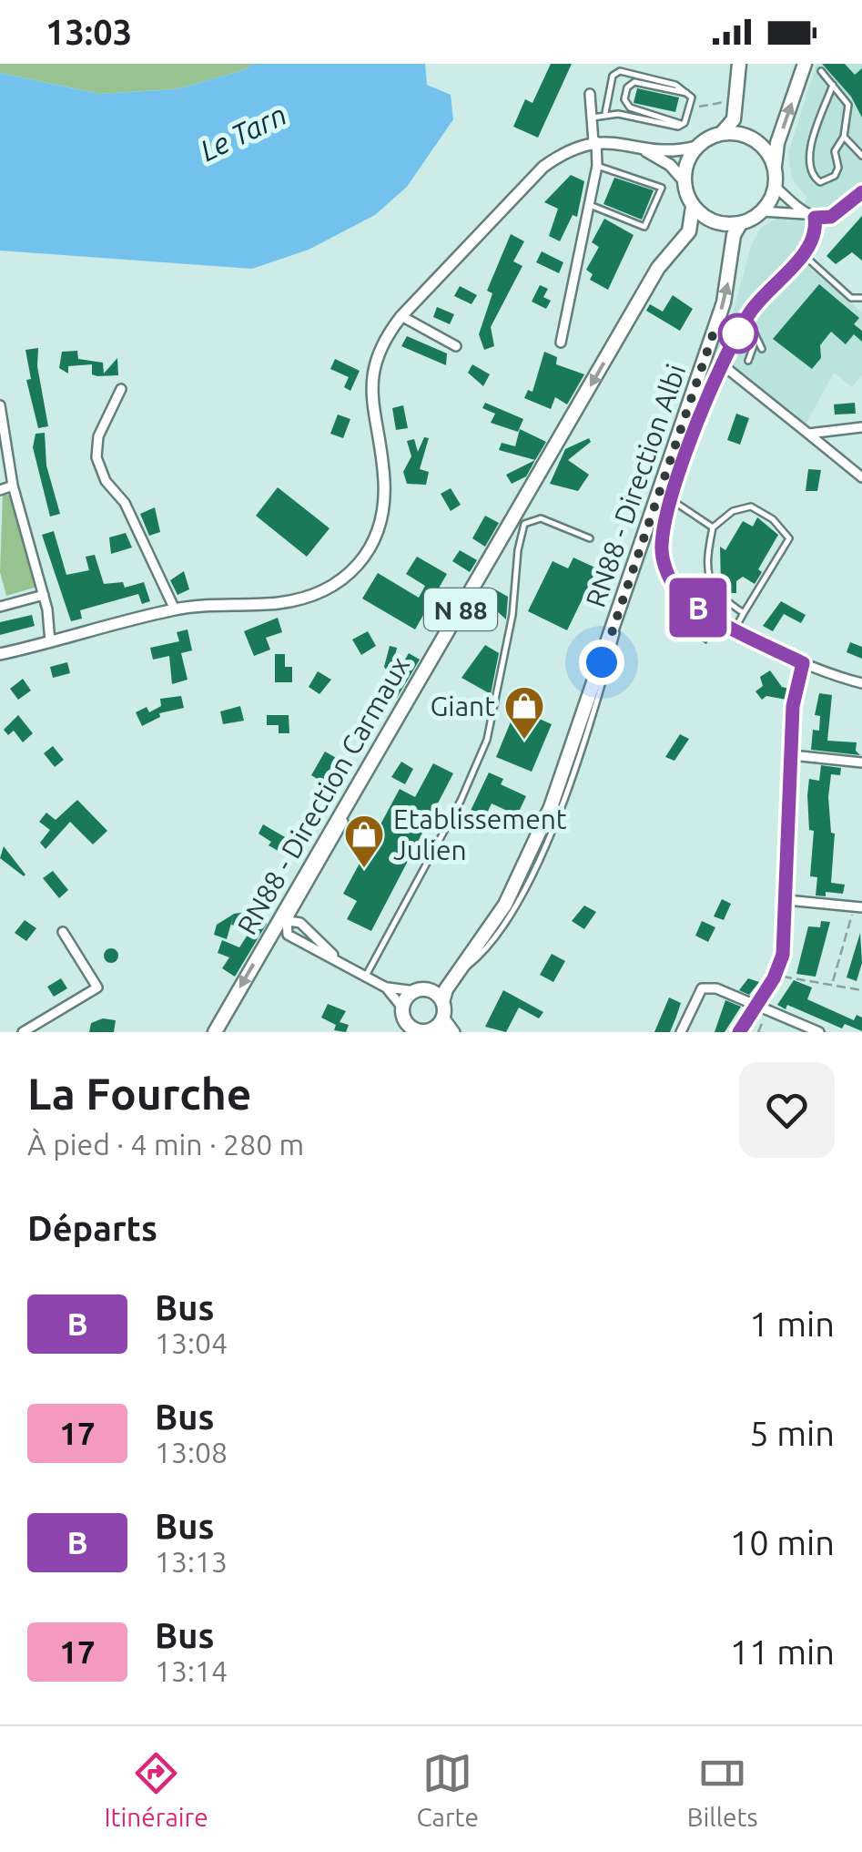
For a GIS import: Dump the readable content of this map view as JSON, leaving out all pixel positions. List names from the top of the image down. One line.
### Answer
{"streets":{"main road":["RN88 - Direction Albi","N 88","RN88 - Direction Carmaux"]},"crossings":[["RN88 - Direction Albi","RN88 - Direction Carmaux"]],"one_way":["RN88 - Direction Albi","RN88 - Direction Carmaux"],"water":["Le Tarn"],"places":{"shop":["Giant","Etablissement Julien"]},"lines":["bus line B"],"page":{"status":"13:03","on_map":"B","heading":[["La Fourche","À pied · 4 min · 280 m"],"Départs"],"list":[{"mark":"B","name":"Bus","note":"13:04","value":"1 min"},{"mark":"17","name":"Bus","note":"13:08","value":"5 min"},{"mark":"B","name":"Bus","note":"13:13","value":"10 min"},{"mark":"17","name":"Bus","note":"13:14","value":"11 min"}],"tabs":["Itinéraire","Carte","Billets"]}}
